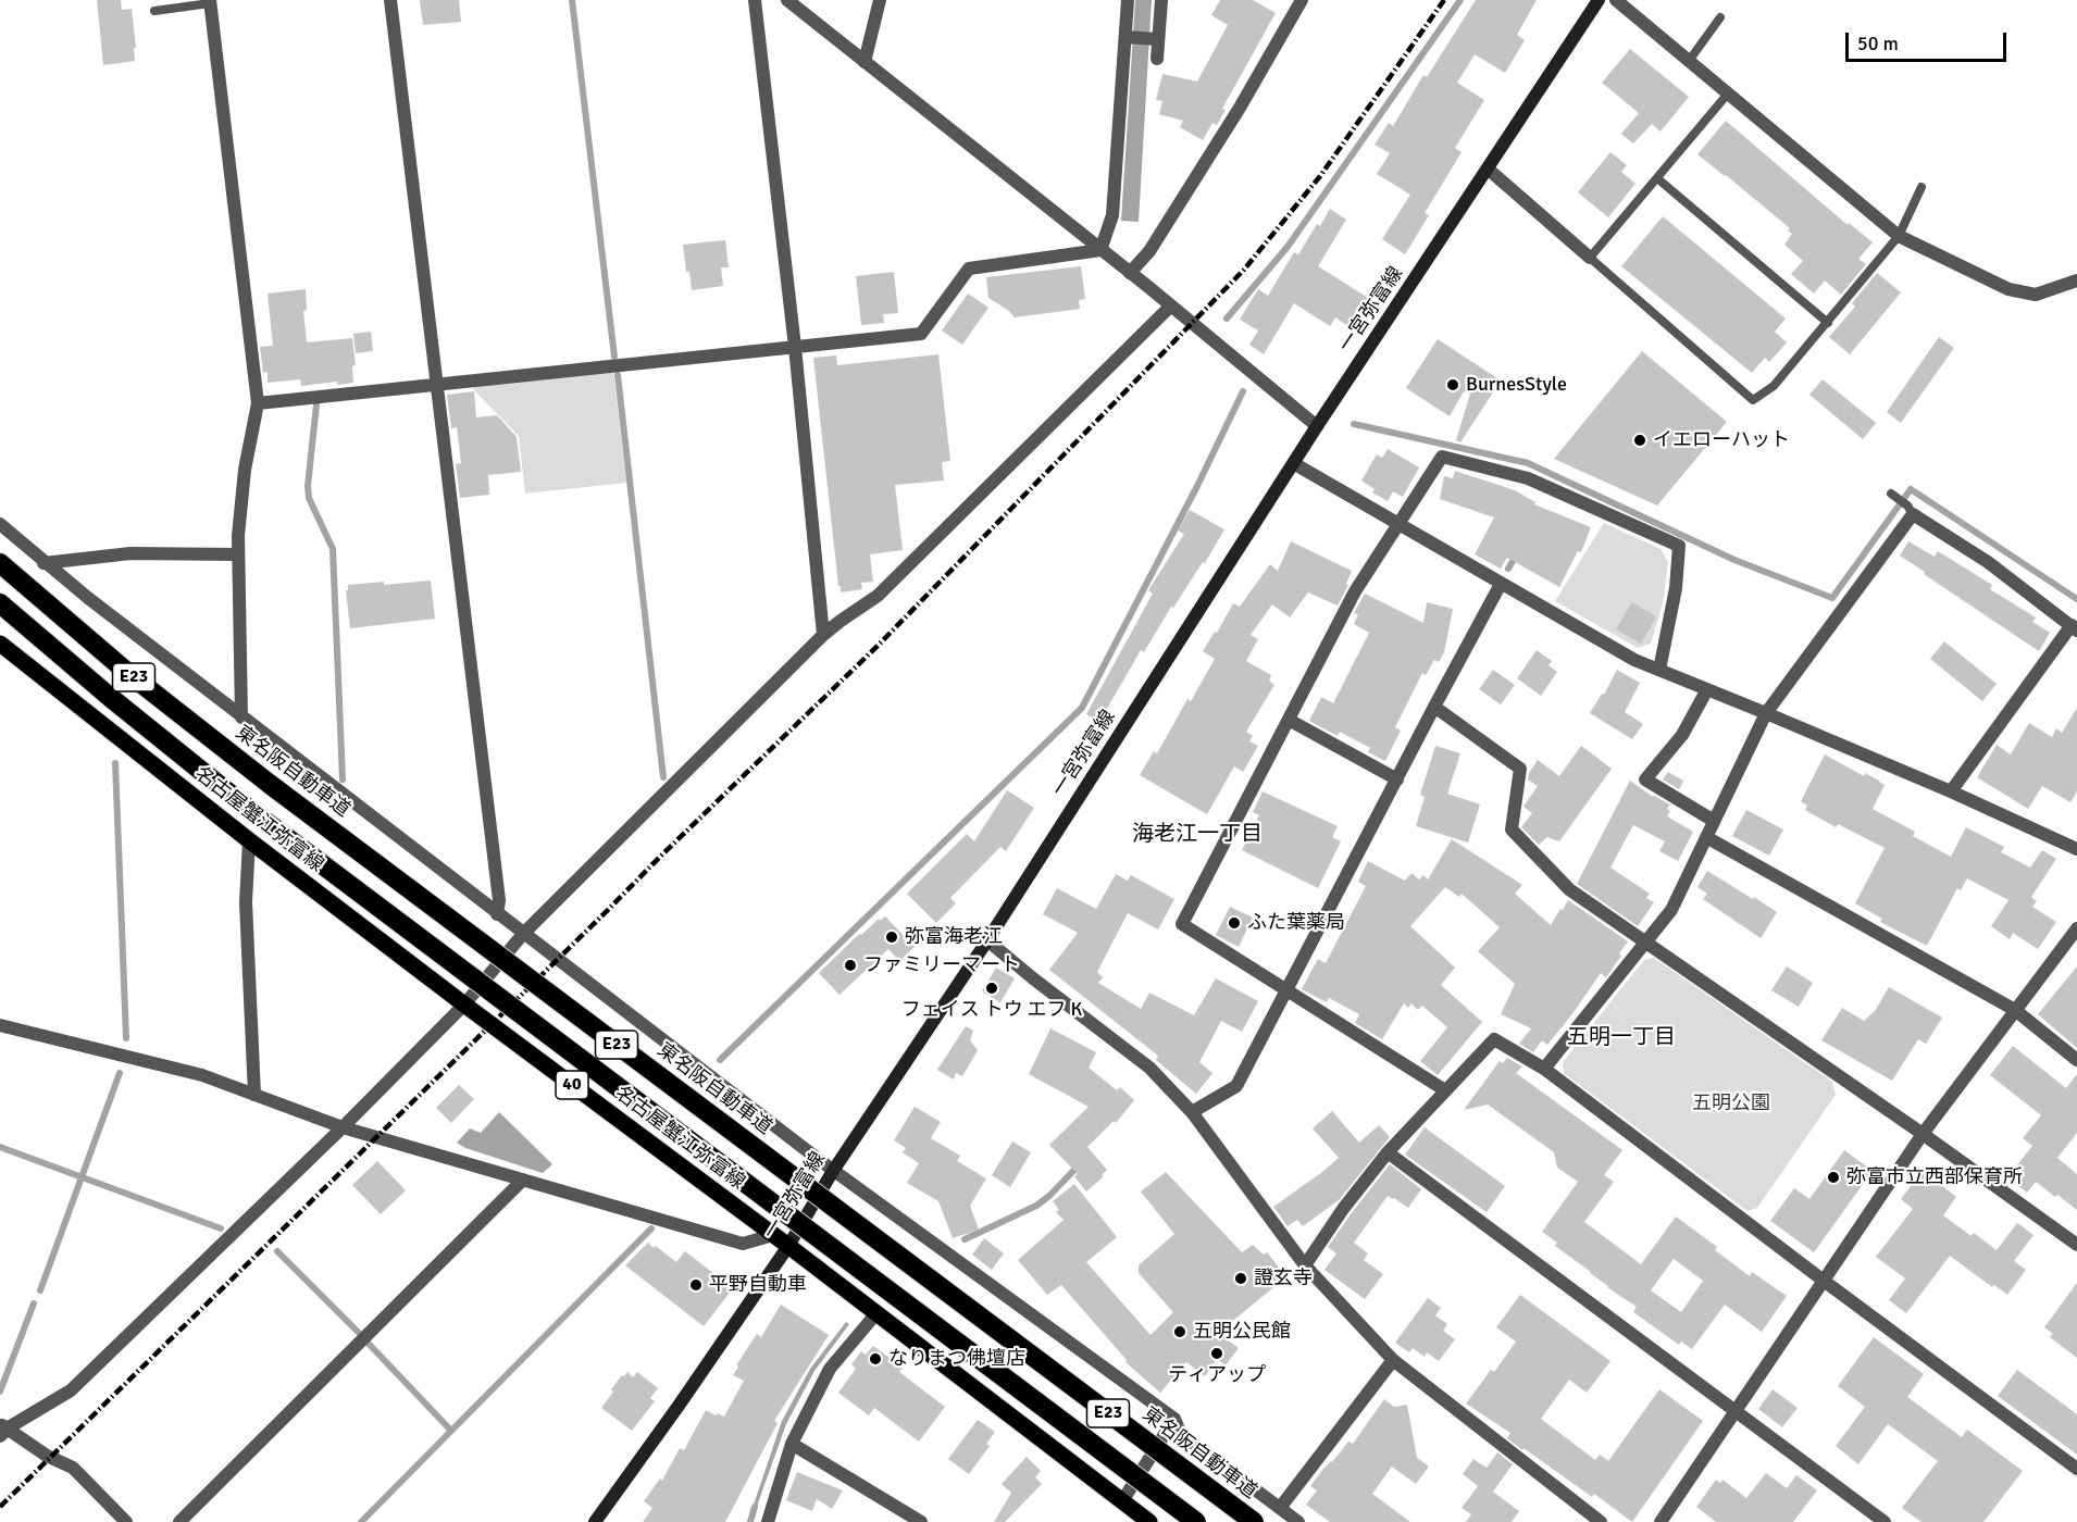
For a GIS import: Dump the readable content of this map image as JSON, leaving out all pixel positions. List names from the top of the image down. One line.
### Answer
{"streets":{"highway":["E23","東名阪自動車道"],"main road":["一宮弥富線","名古屋蟹江弥富線","40"]},"crossings":[["一宮弥富線","名古屋蟹江弥富線"]],"districts":["海老江一丁目","五明一丁目"],"parks":["五明公園"],"places":["BurnesStyle","イエローハット","ふた葉薬局","弥富海老江","ファミリーマート","フェイス トウ エフ K","弥富市立西部保育所","證玄寺","平野自動車","五明公民館","ティアップ","なりまつ佛壇店"],"scale_bar":"50 m"}
